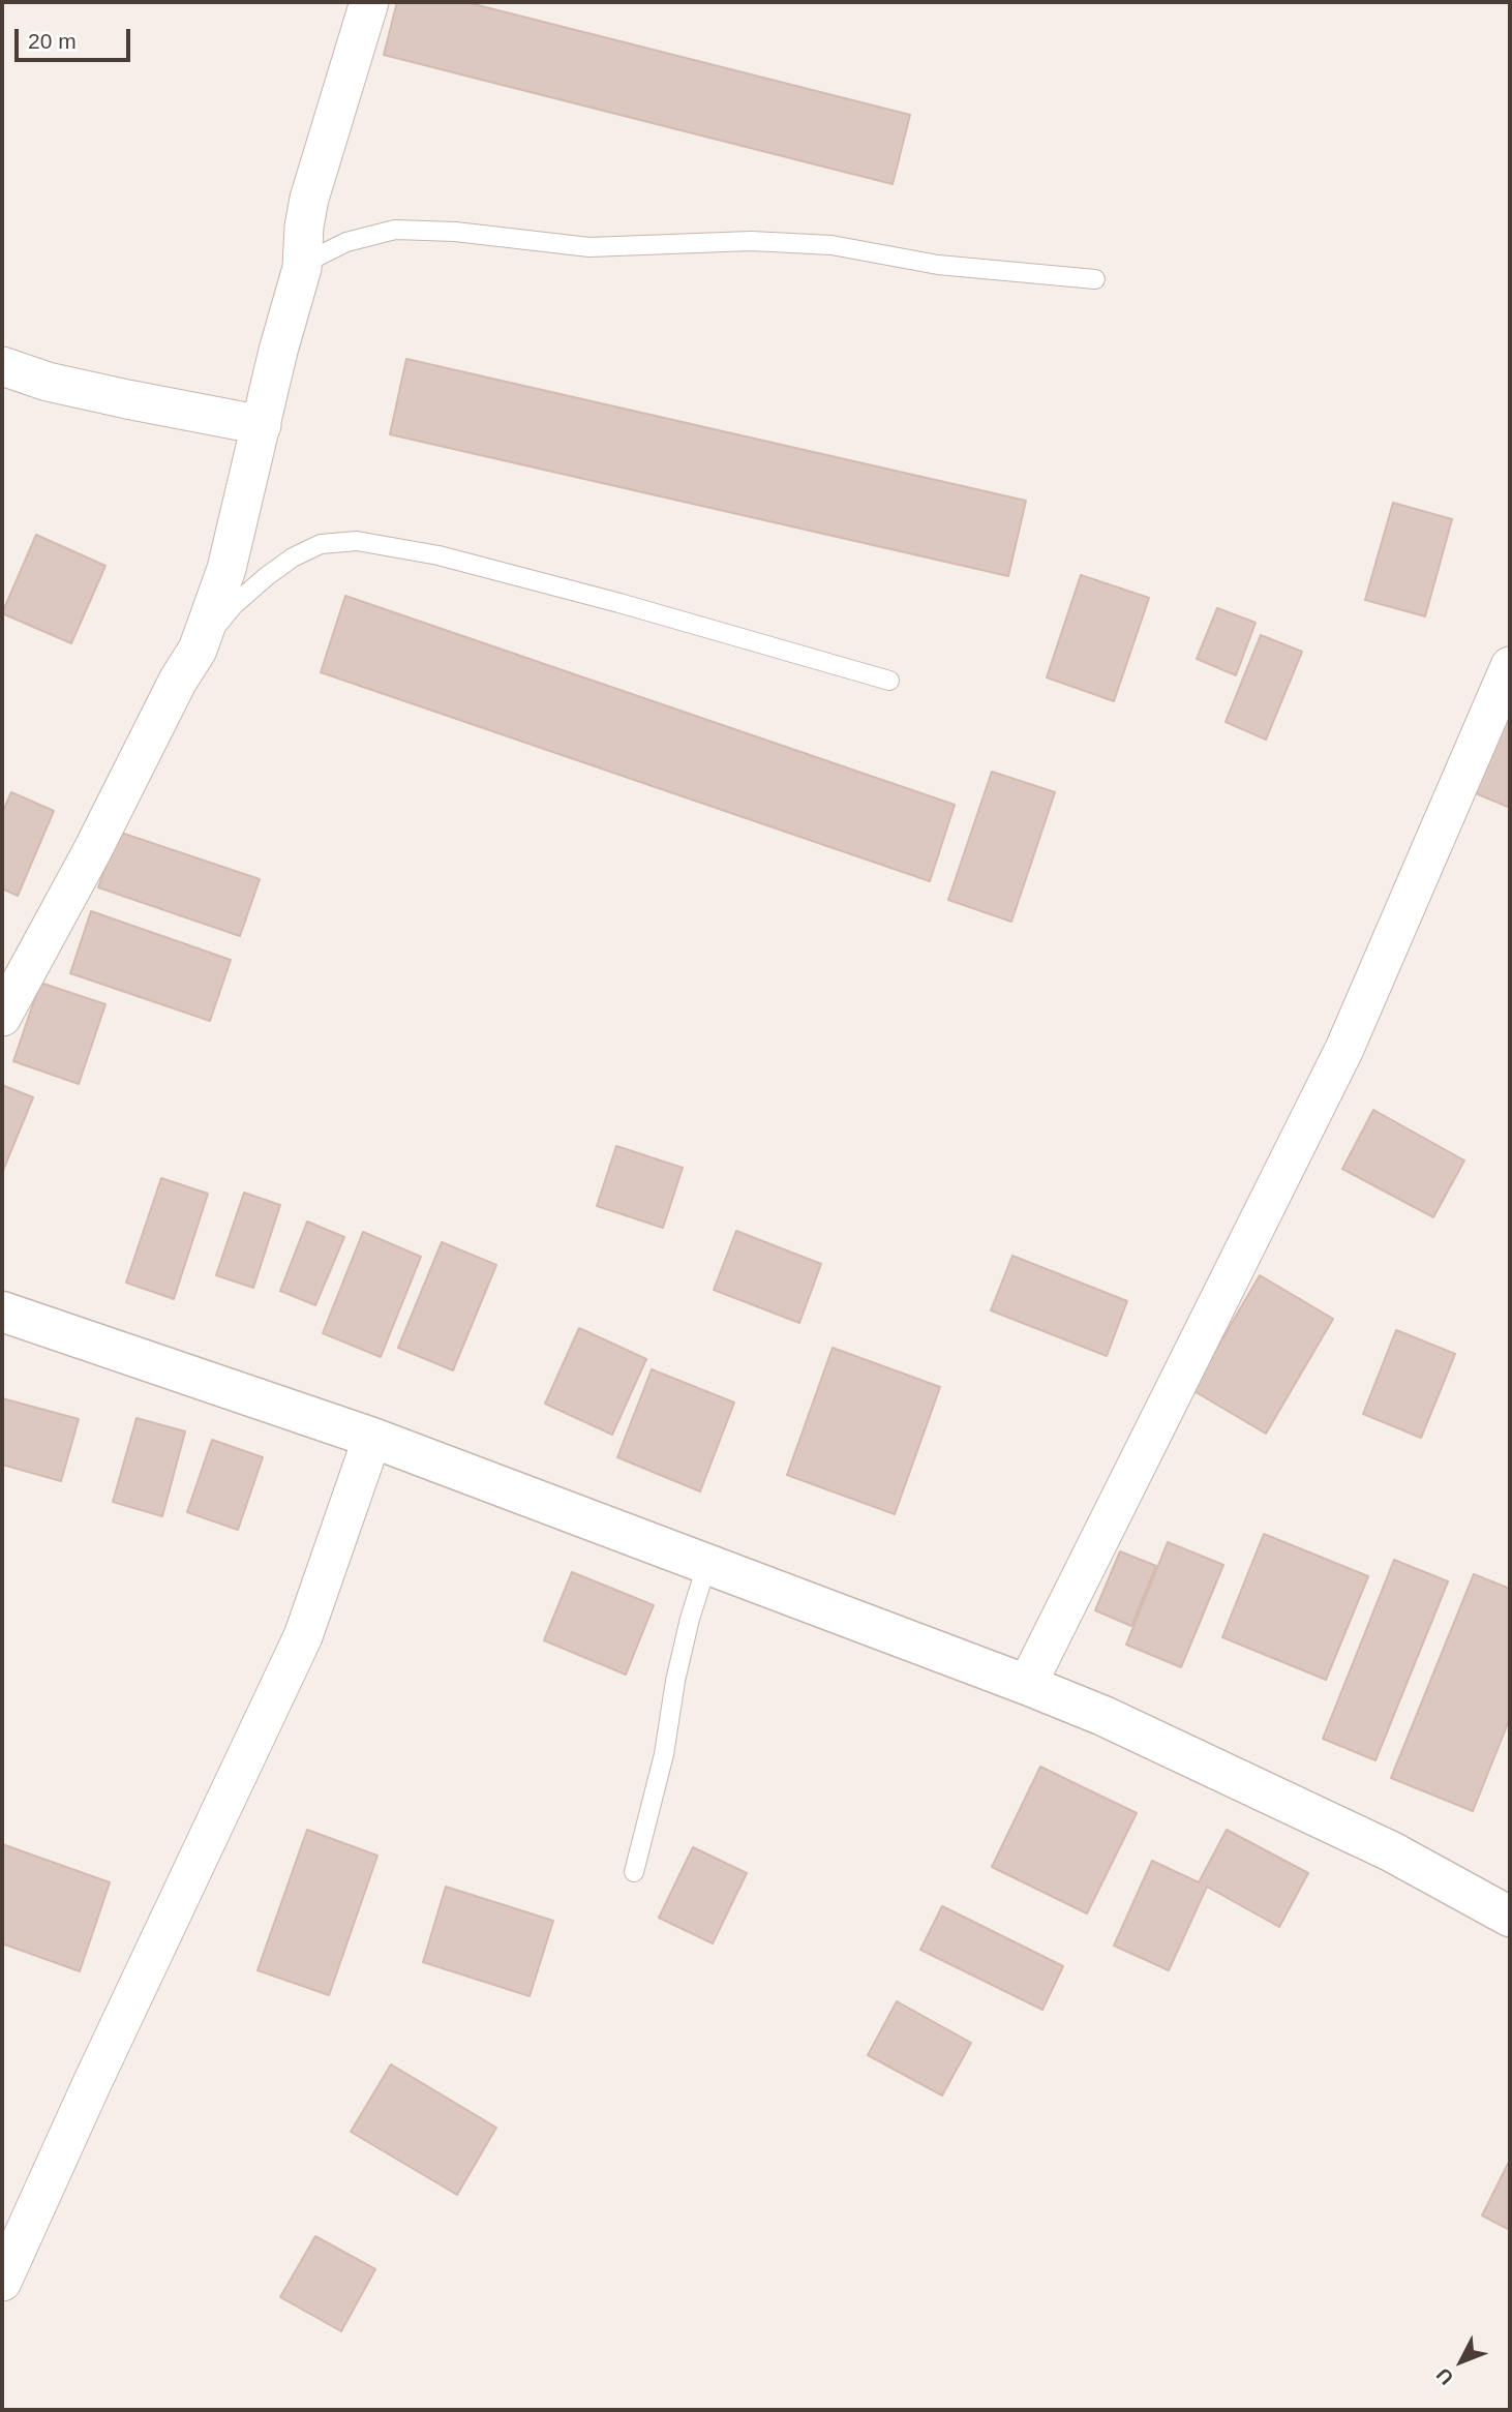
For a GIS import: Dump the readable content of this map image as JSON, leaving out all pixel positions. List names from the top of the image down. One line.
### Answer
{"scale_bar":"20 m","north":"bottom left"}
